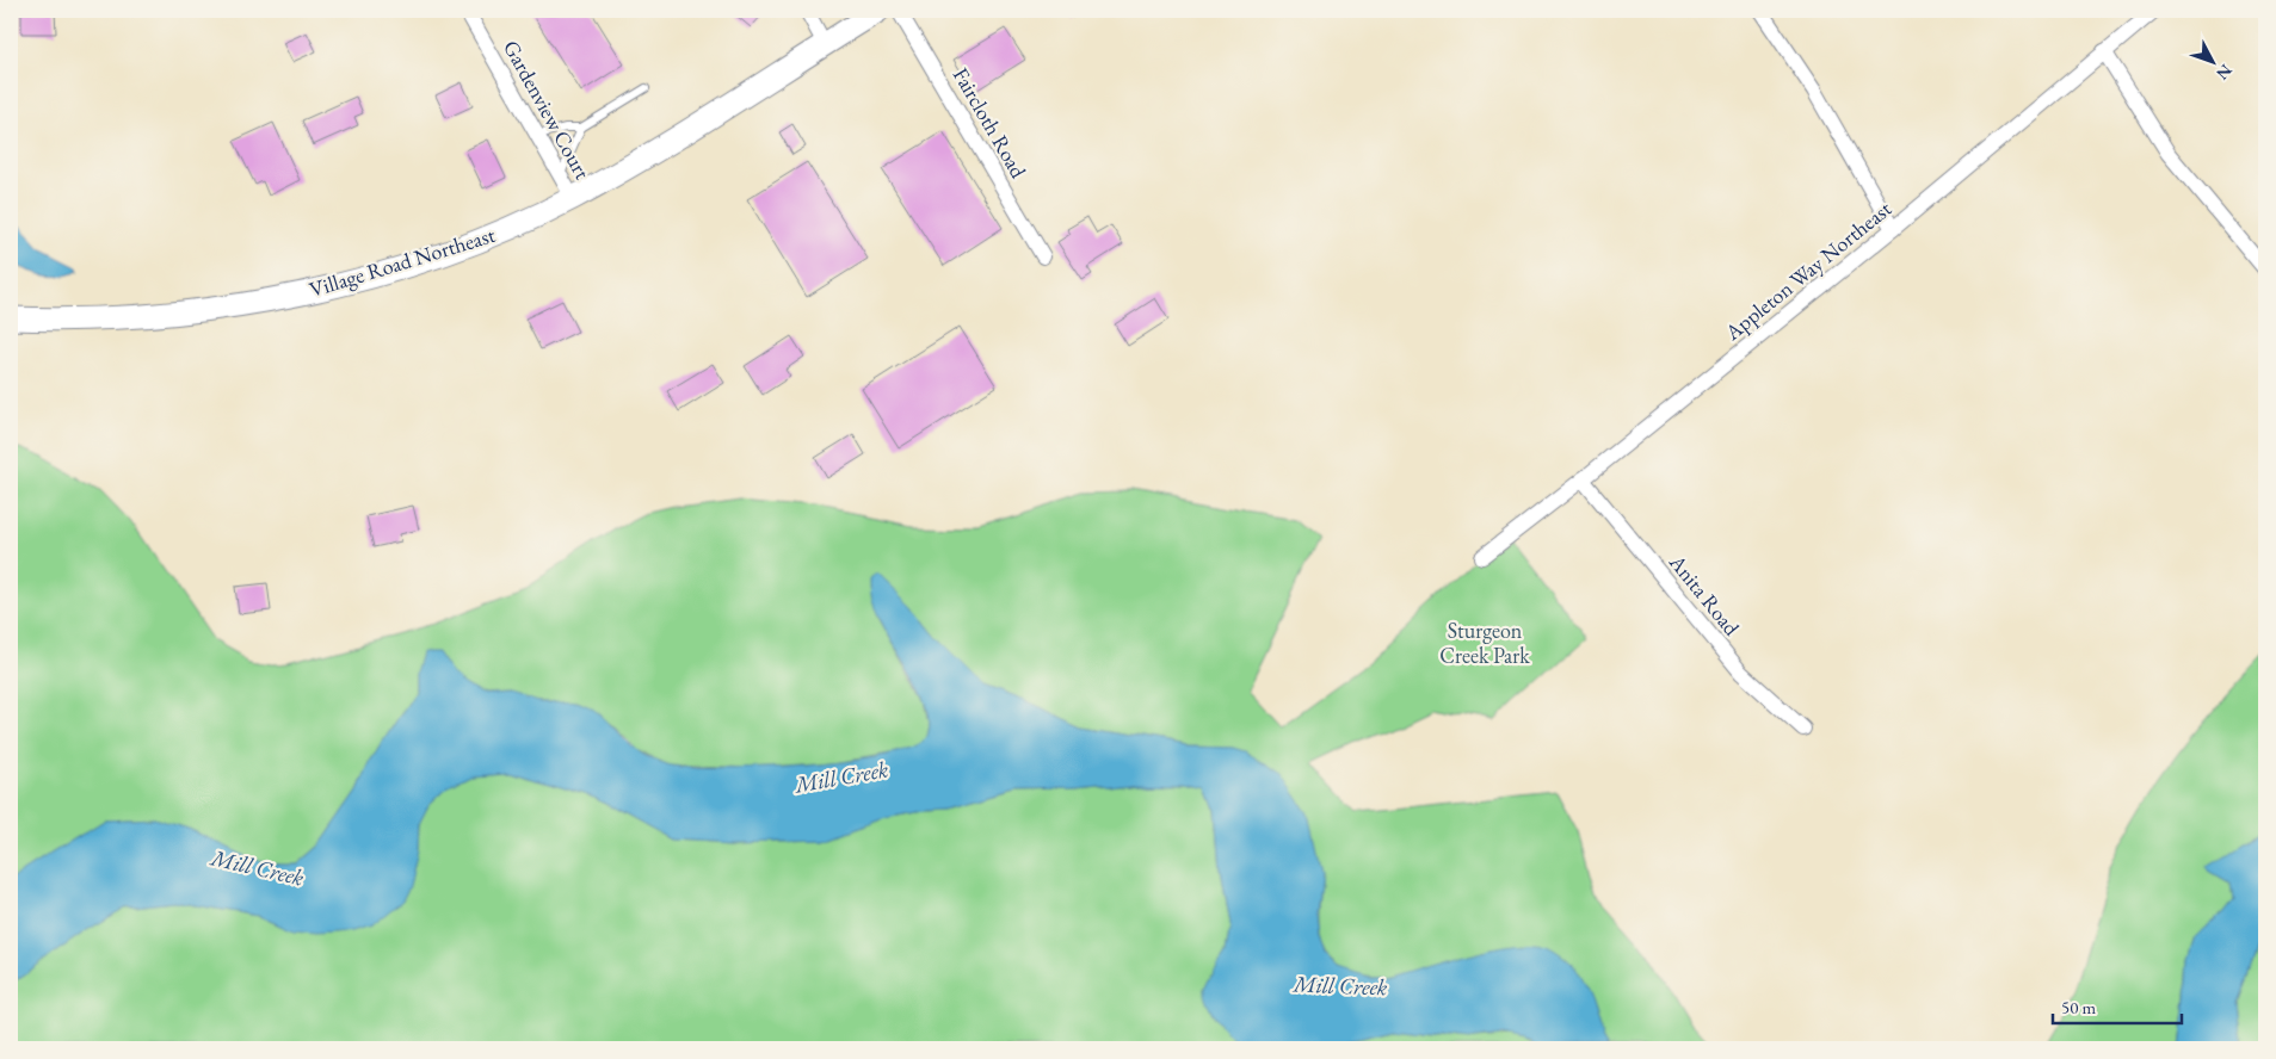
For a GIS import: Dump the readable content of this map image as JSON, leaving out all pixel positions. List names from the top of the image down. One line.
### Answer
{"streets":{"main road":["Village Road Northeast"],"street":["Gardenview Court","Faircloth Road","Appleton Way Northeast","Anita Road"]},"crossings":[["Gardenview Court","Village Road Northeast"],["Appleton Way Northeast","Anita Road"]],"water":["Mill Creek"],"parks":["Sturgeon Creek Park"],"scale_bar":"50 m","north":"bottom right"}
